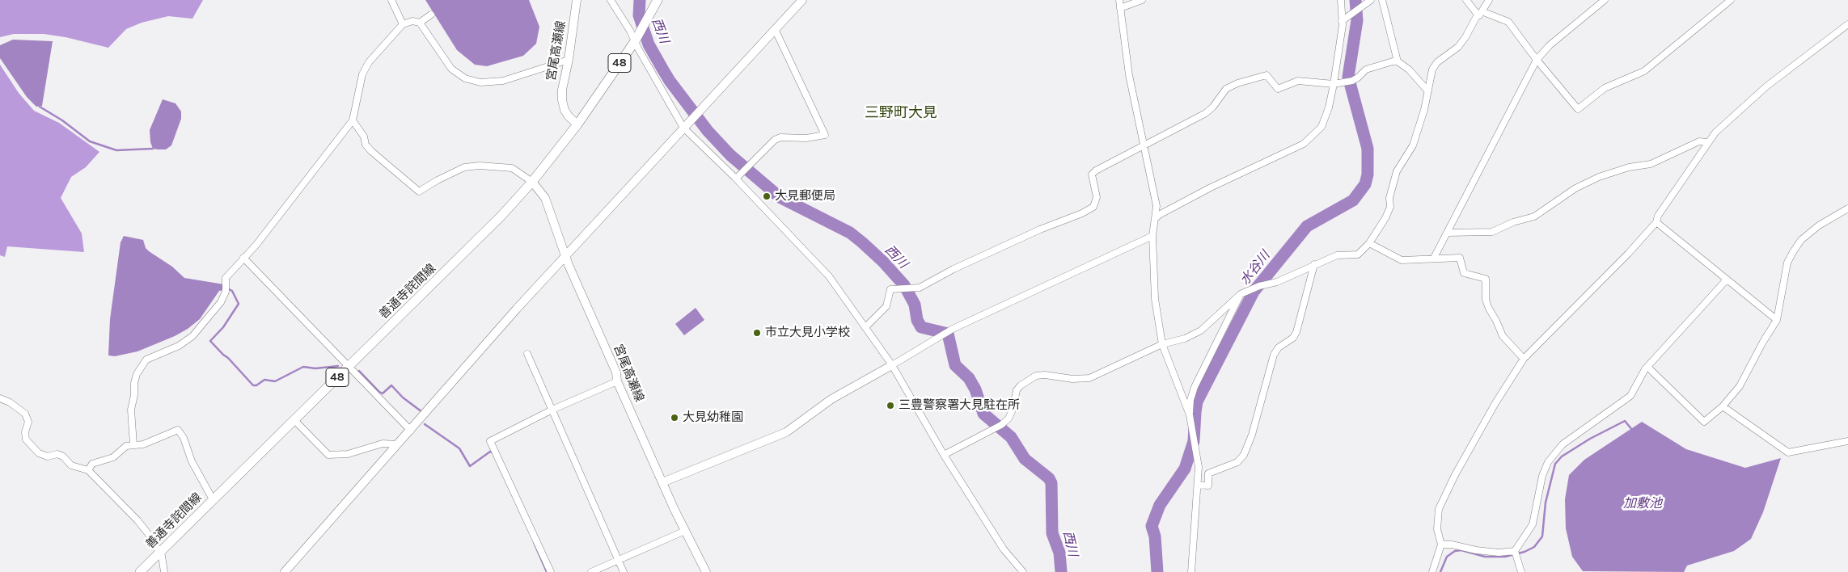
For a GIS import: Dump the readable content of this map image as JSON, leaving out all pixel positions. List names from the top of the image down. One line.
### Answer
{"streets":{"main road":["48","善通寺詫間線"],"street":["宮尾高瀬線"]},"crossings":[["宮尾高瀬線","善通寺詫間線"]],"districts":["三野町大見"],"water":["西川","水谷川","加敷池"],"places":["大見郵便局","市立大見小学校","三豊警察署大見駐在所","大見幼稚園"]}
